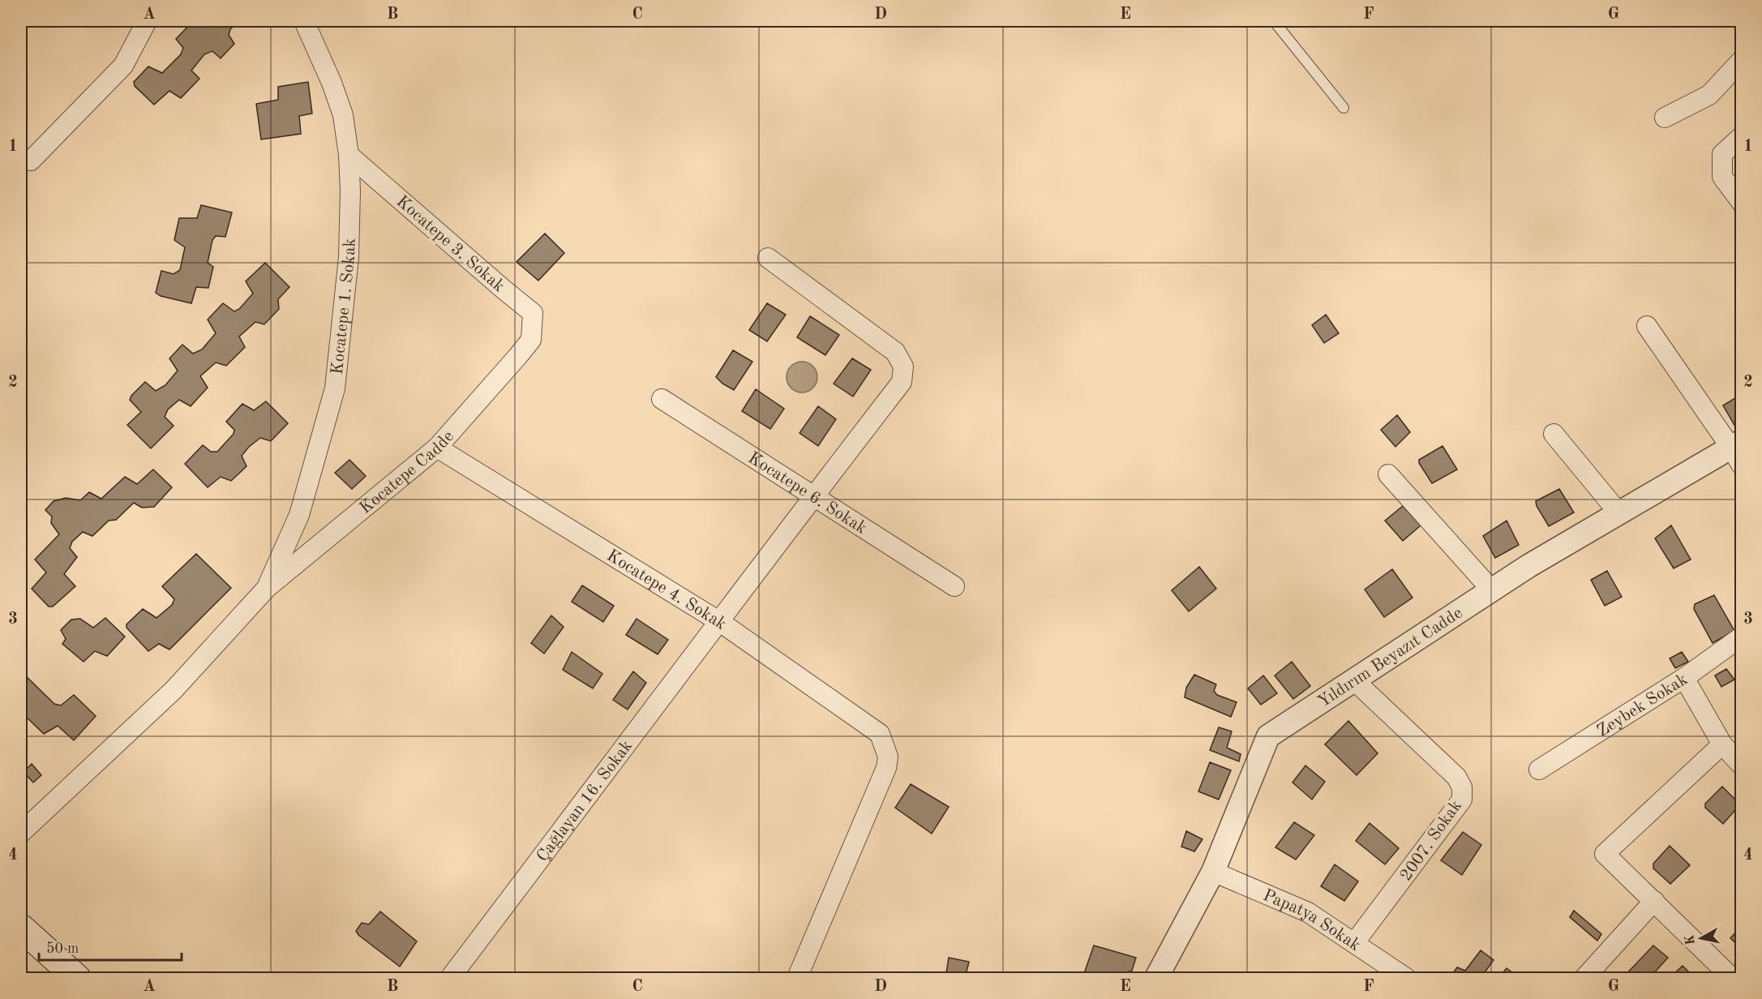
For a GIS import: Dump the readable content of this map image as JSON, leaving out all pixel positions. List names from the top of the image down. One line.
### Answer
{"streets":{"street":["Kocatepe 3. Sokak","Kocatepe 1. Sokak","Kocatepe Cadde","Kocatepe 6. Sokak","Kocatepe 4. Sokak","Yıldırım Beyazıt Cadde","Zeybek Sokak","Çağlayan 16. Sokak","2007. Sokak","Papatya Sokak"]},"crossings":[["Kocatepe 3. Sokak","Kocatepe 1. Sokak"],["Kocatepe 3. Sokak","Kocatepe Cadde"],["Kocatepe 1. Sokak","Kocatepe Cadde"],["Kocatepe Cadde","Kocatepe 4. Sokak"],["Kocatepe 6. Sokak","Çağlayan 16. Sokak"],["Kocatepe 4. Sokak","Çağlayan 16. Sokak"],["Yıldırım Beyazıt Cadde","2007. Sokak"],["Yıldırım Beyazıt Cadde","Papatya Sokak"],["2007. Sokak","Papatya Sokak"]],"scale_bar":"50 m","north":"left","grid":{"columns":["A","B","C","D","E","F","G"],"rows":["1","2","3","4"]}}
